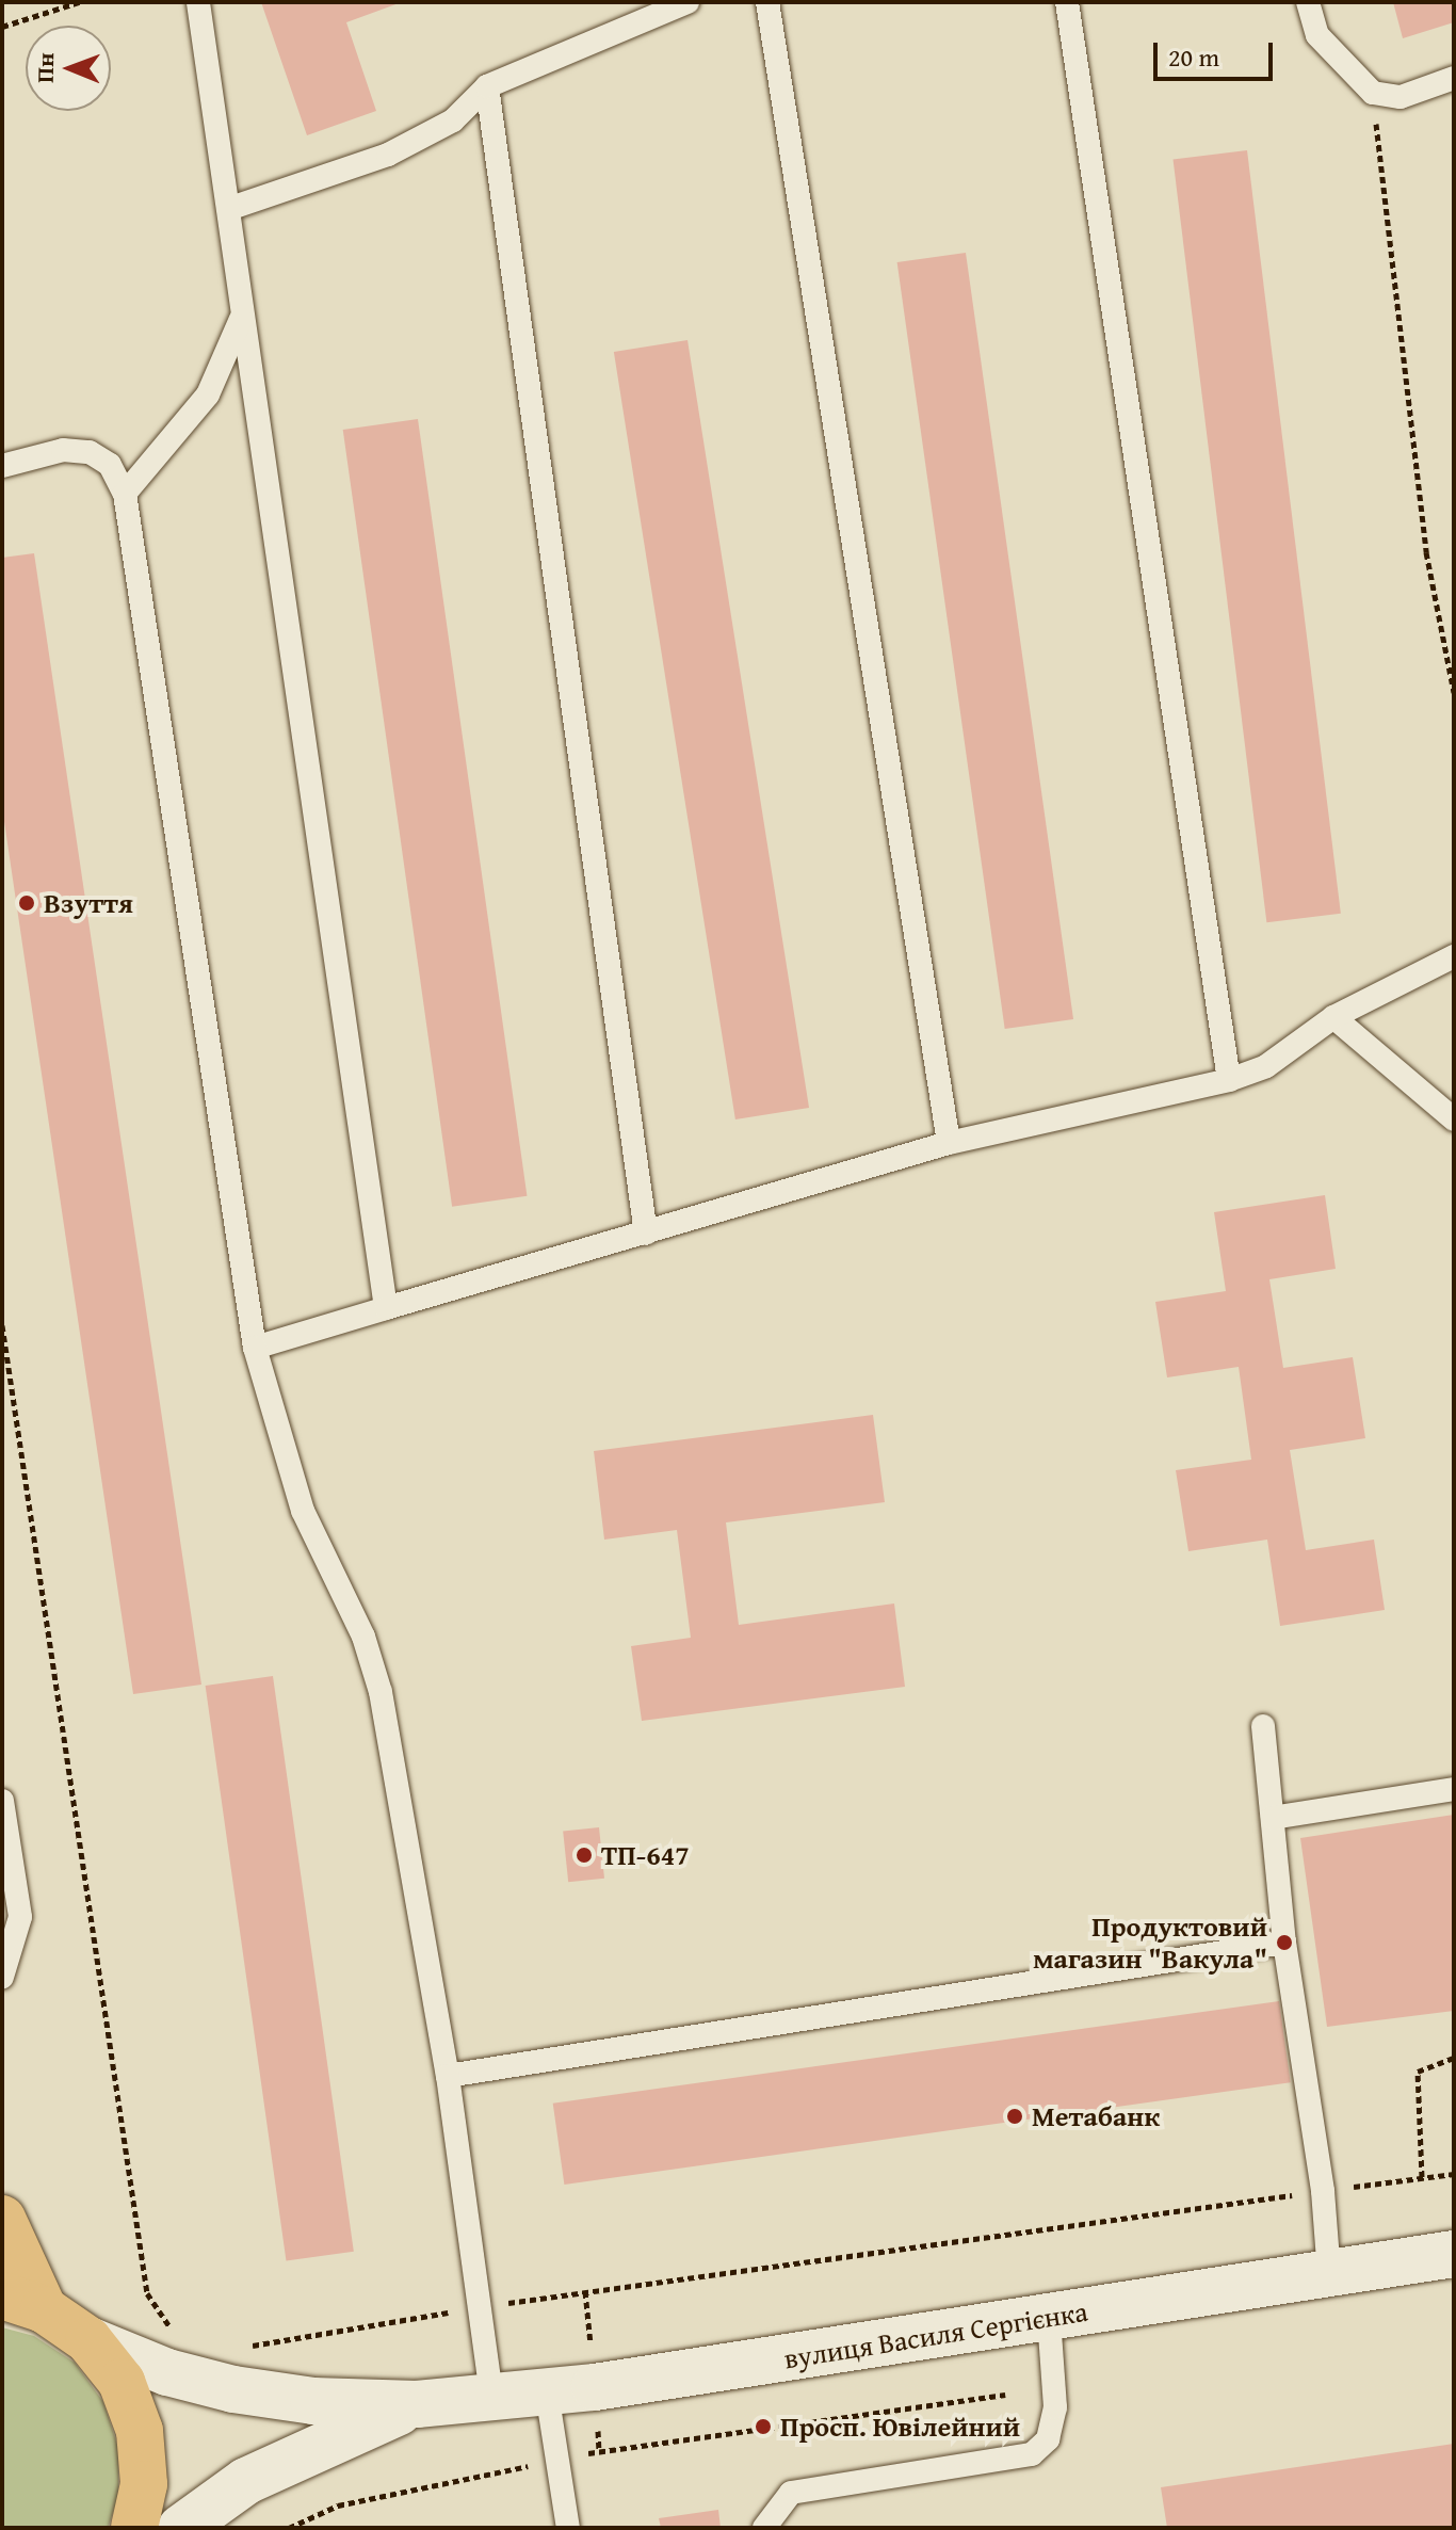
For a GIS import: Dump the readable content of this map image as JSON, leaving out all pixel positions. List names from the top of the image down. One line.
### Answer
{"streets":{"main road":["вулиця Василя Сергієнка"]},"places":["Взуття","ТП-647","Продуктовий магазин \"Вакула\"","Метабанк","Просп. Ювілейний"],"scale_bar":"20 m","north":"left"}
